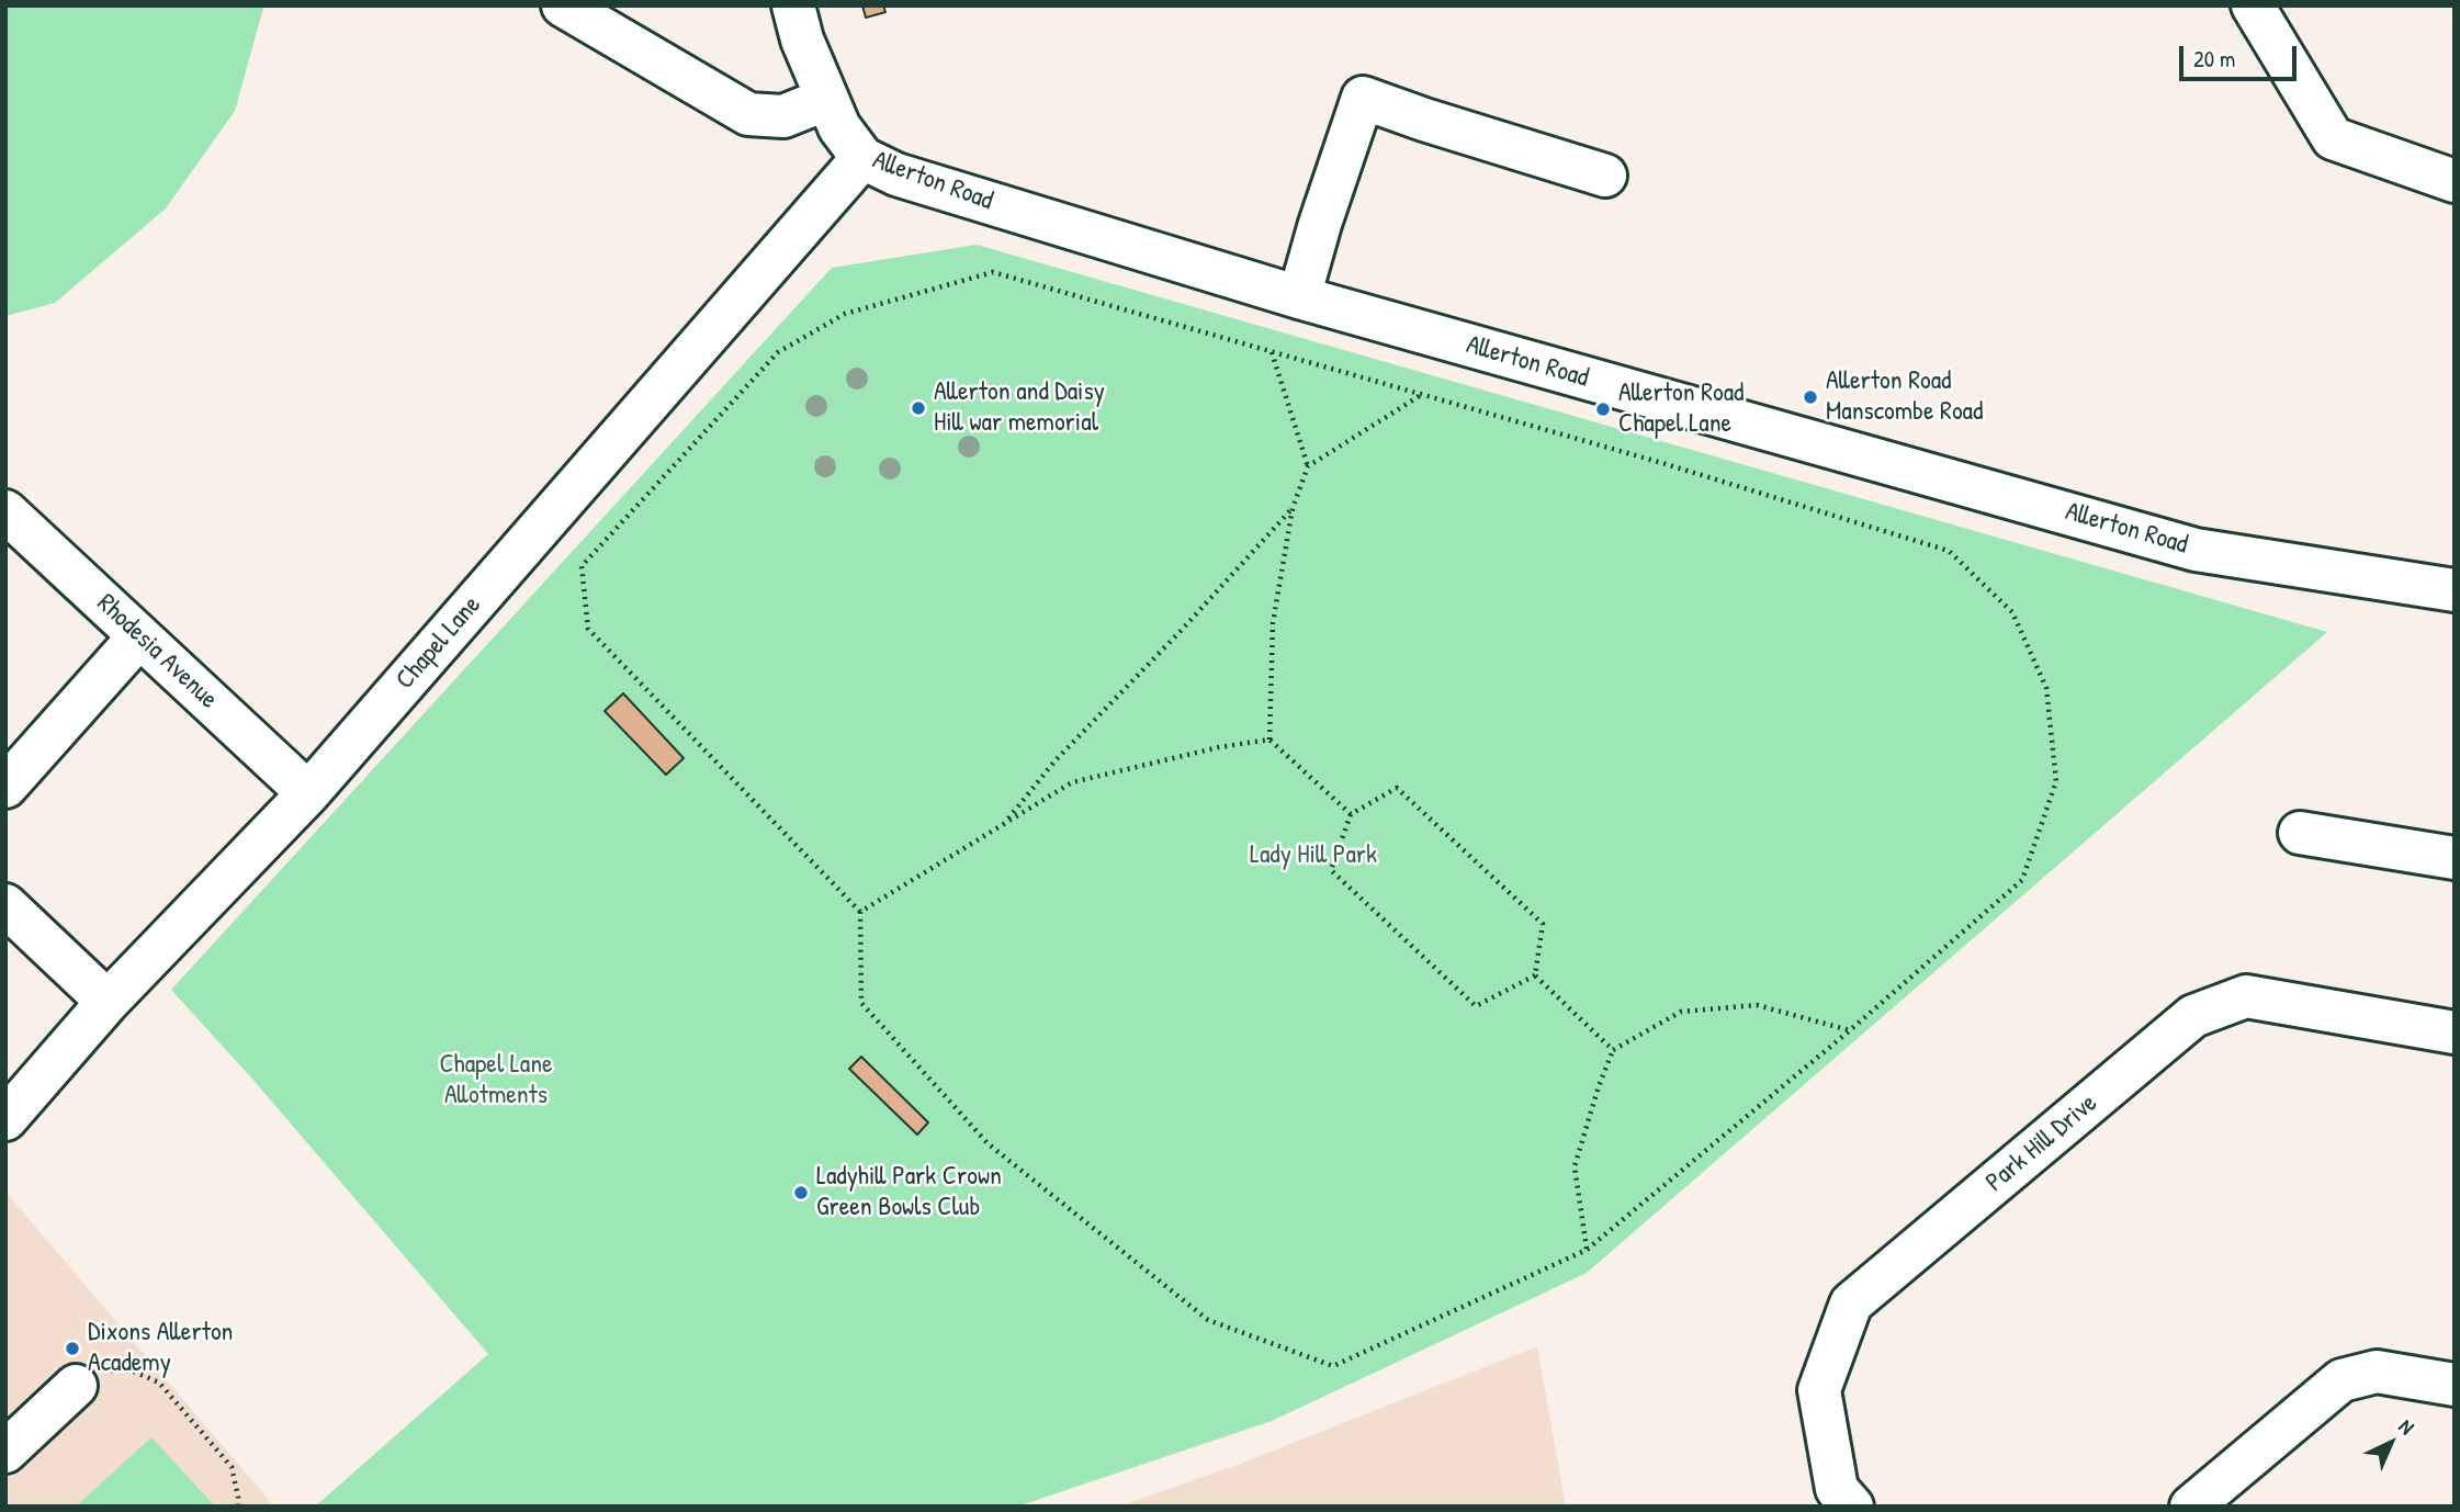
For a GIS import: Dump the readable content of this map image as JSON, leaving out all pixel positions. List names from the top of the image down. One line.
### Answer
{"streets":{"street":["Allerton Road","Chapel Lane","Rhodesia Avenue","Park Hill Drive"]},"crossings":[["Allerton Road","Chapel Lane"],["Chapel Lane","Rhodesia Avenue"]],"parks":["Lady Hill Park","Chapel Lane Allotments"],"places":["Allerton Road Manscombe Road","Allerton and Daisy Hill war memorial","Allerton Road Chapel Lane","Ladyhill Park Crown Green Bowls Club","Dixons Allerton Academy"],"scale_bar":"20 m","north":"top right"}
